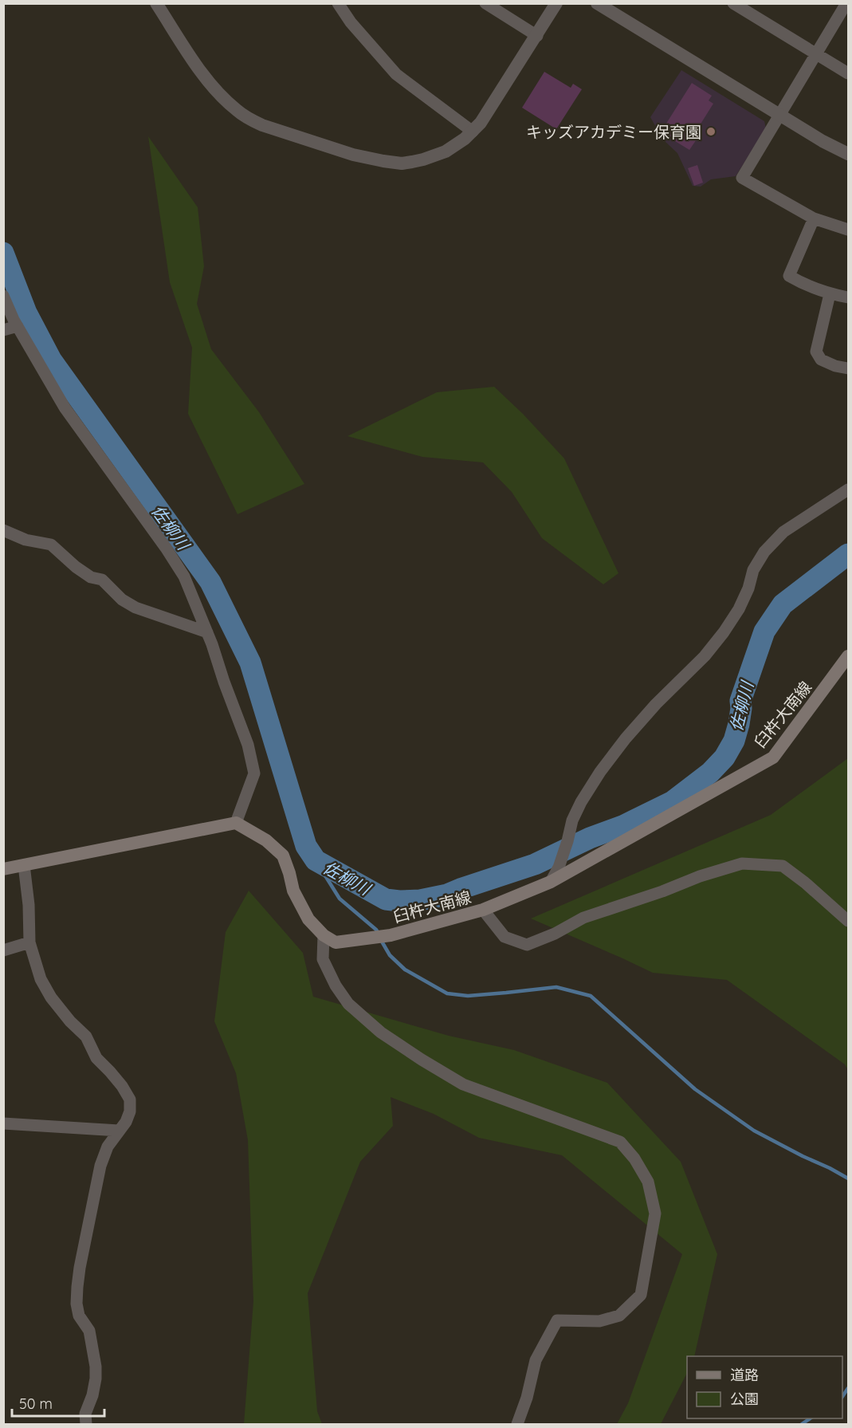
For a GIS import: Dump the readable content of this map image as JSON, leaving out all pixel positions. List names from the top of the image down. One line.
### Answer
{"streets":{"main road":["臼杵大南線"]},"water":["佐柳川"],"places":["キッズアカデミー保育園"],"legend":["道路","公園"],"scale_bar":"50 m"}
